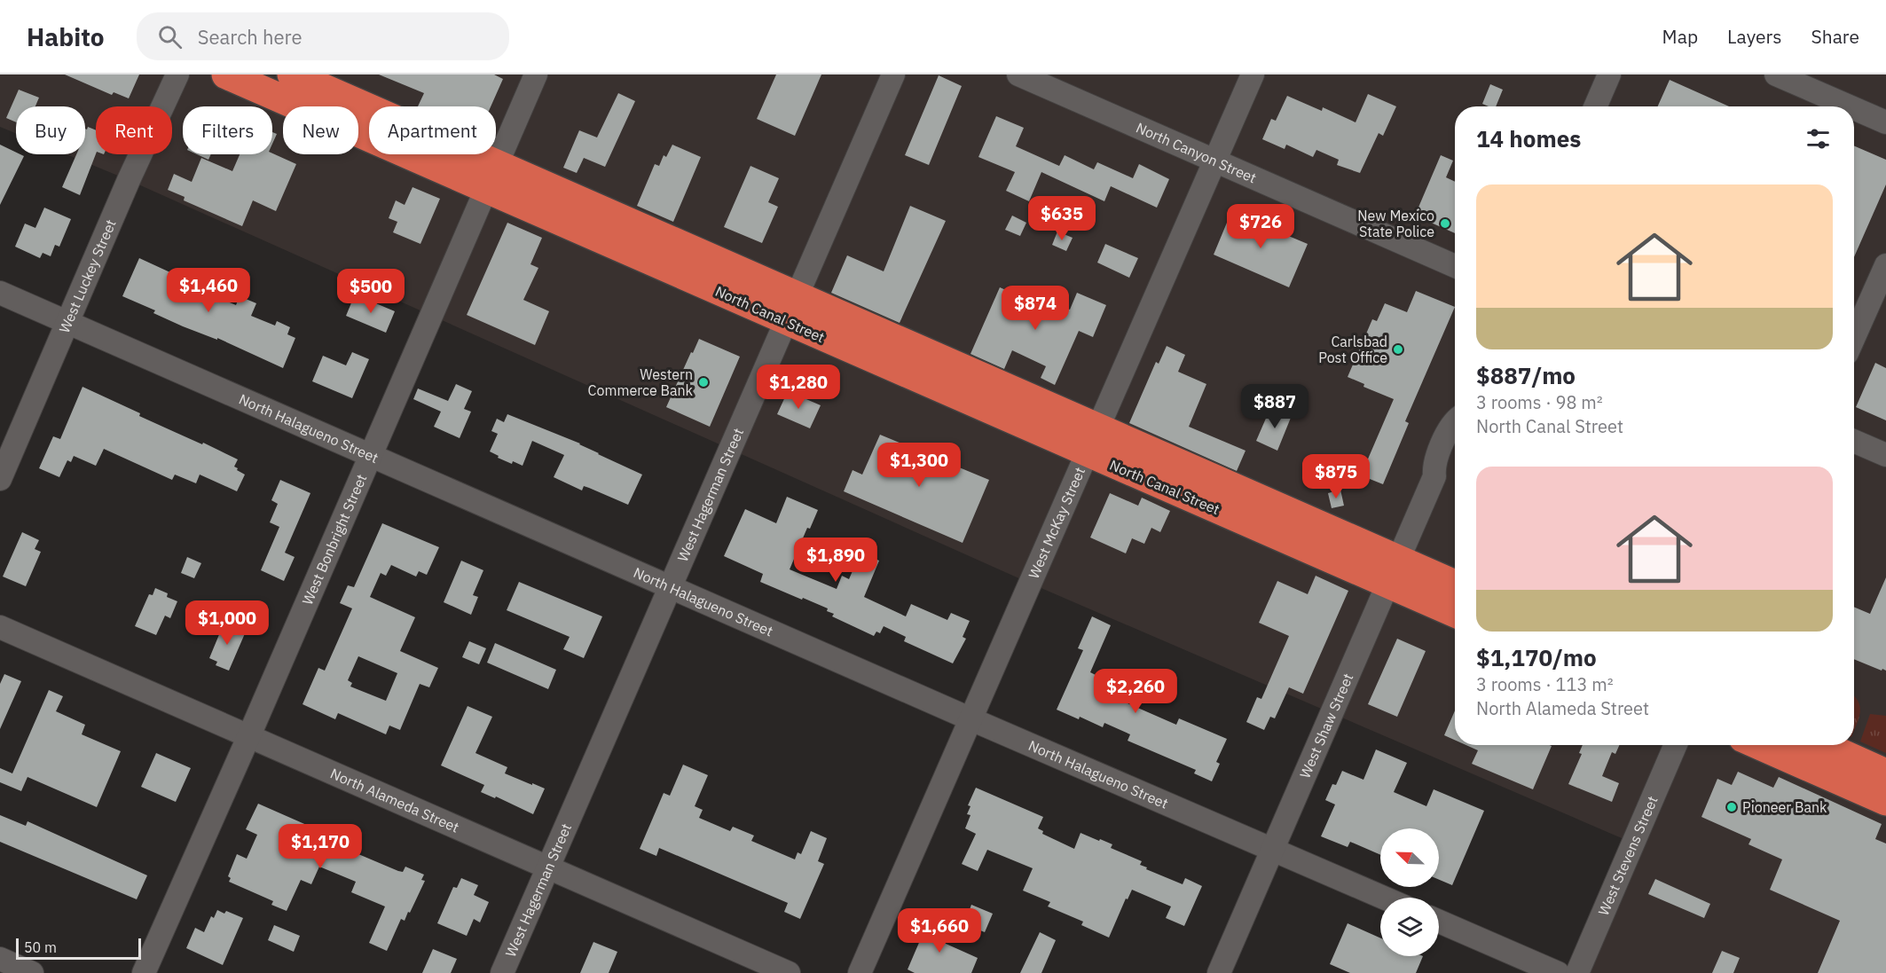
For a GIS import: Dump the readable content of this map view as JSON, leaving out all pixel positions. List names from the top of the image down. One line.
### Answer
{"streets":{"highway":["North Canal Street"],"street":["North Canyon Street","West Luckey Street","North Halagueno Street","West Hagerman Street","West McKay Street","West Bonbright Street","West Shaw Street","North Alameda Street","West Stevens Street"]},"crossings":[["North Canyon Street","West McKay Street"],["West Luckey Street","North Halagueno Street"],["North Canal Street","West Hagerman Street"],["North Canal Street","West McKay Street"],["North Canal Street","West Bonbright Street"],["North Canal Street","West Shaw Street"],["North Halagueno Street","West Hagerman Street"],["North Halagueno Street","West McKay Street"],["North Halagueno Street","West Bonbright Street"],["North Halagueno Street","West Shaw Street"],["West Hagerman Street","North Alameda Street"],["West Bonbright Street","North Alameda Street"]],"places":["New Mexico State Police","Carlsbad Post Office","Western Commerce Bank","Pioneer Bank"],"scale_bar":"50 m","north":"top left","page":{"header":"Habito","search":"Search here","nav":["Map","Layers","Share"],"chip":["Buy","Rent","Filters","New","Apartment"],"heading":"14 homes","list":[{"name":"$887/mo","note":"3 rooms · 98 m² · North Canal Street"},{"name":"$1,170/mo","note":"3 rooms · 113 m² · North Alameda Street"}],"price":["$635","$726","$1,460","$500","$874","$1,280","$887","$1,300","$875","$1,890","$1,000","$2,260","$1,170","$1,660"],"scale":"50 m"}}
